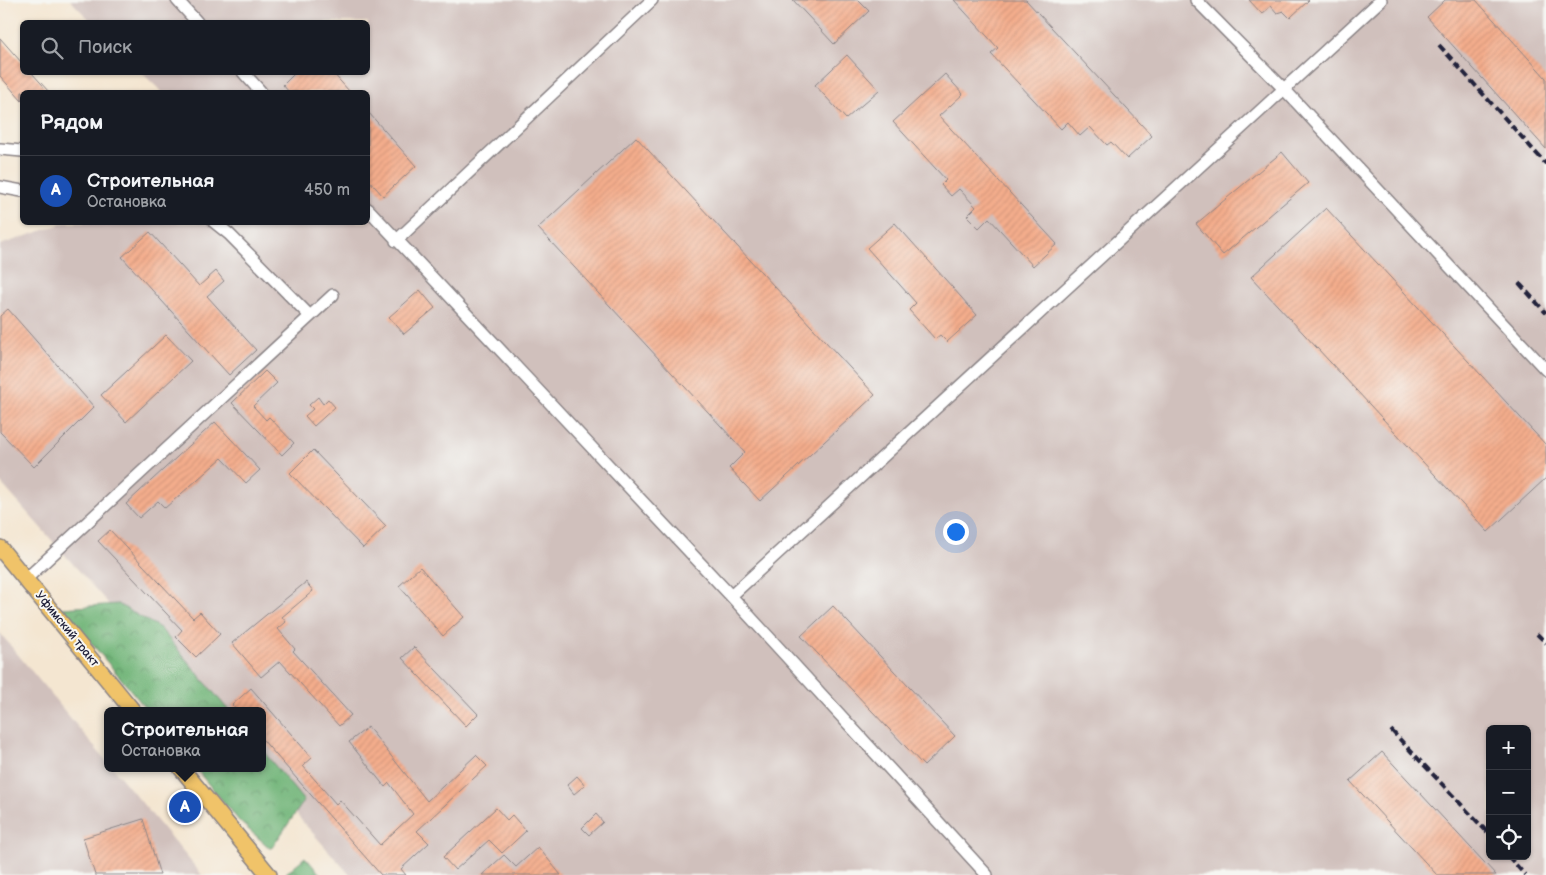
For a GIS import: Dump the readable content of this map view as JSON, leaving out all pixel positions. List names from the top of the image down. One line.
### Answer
{"streets":{"main road":["Уфимский тракт"]},"page":{"search":"Поиск","heading":"Рядом","list":[{"mark":"A","name":"Строительная","note":"Остановка","value":"450 m"}],"popup":["Строительная","Остановка"],"map_buttons":["+","−"],"pins":"A"}}
